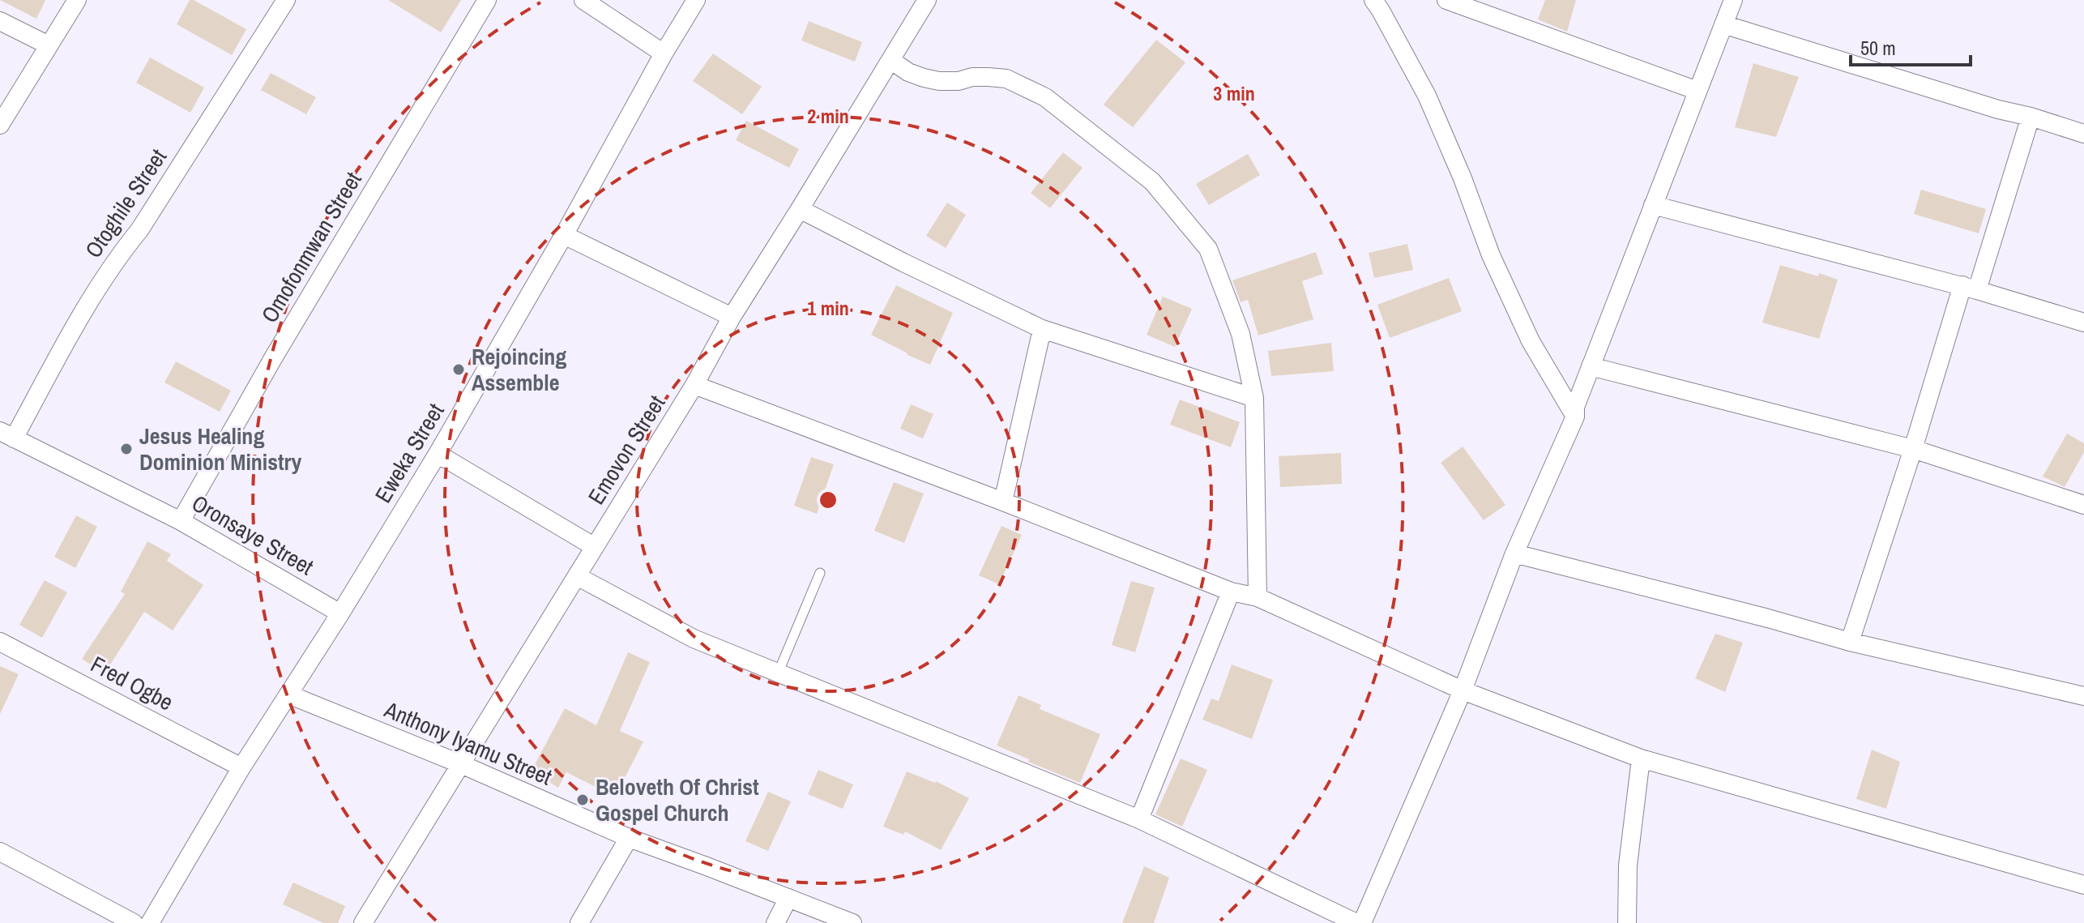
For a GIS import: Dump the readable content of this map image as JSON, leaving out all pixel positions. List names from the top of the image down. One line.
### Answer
{"streets":{"street":["Otoghile Street","Omofonmwan Street","Emovon Street","Eweka Street","Oronsaye Street","Fred Ogbe","Anthony Iyamu Street"]},"crossings":[["Otoghile Street","Oronsaye Street"],["Omofonmwan Street","Oronsaye Street"],["Emovon Street","Anthony Iyamu Street"],["Eweka Street","Oronsaye Street"],["Eweka Street","Fred Ogbe"],["Eweka Street","Anthony Iyamu Street"]],"places":["Rejoincing Assemble","Jesus Healing Dominion Ministry","Beloveth Of Christ Gospel Church"],"scale_bar":"50 m","rings":["3 min","2 min","1 min"]}
